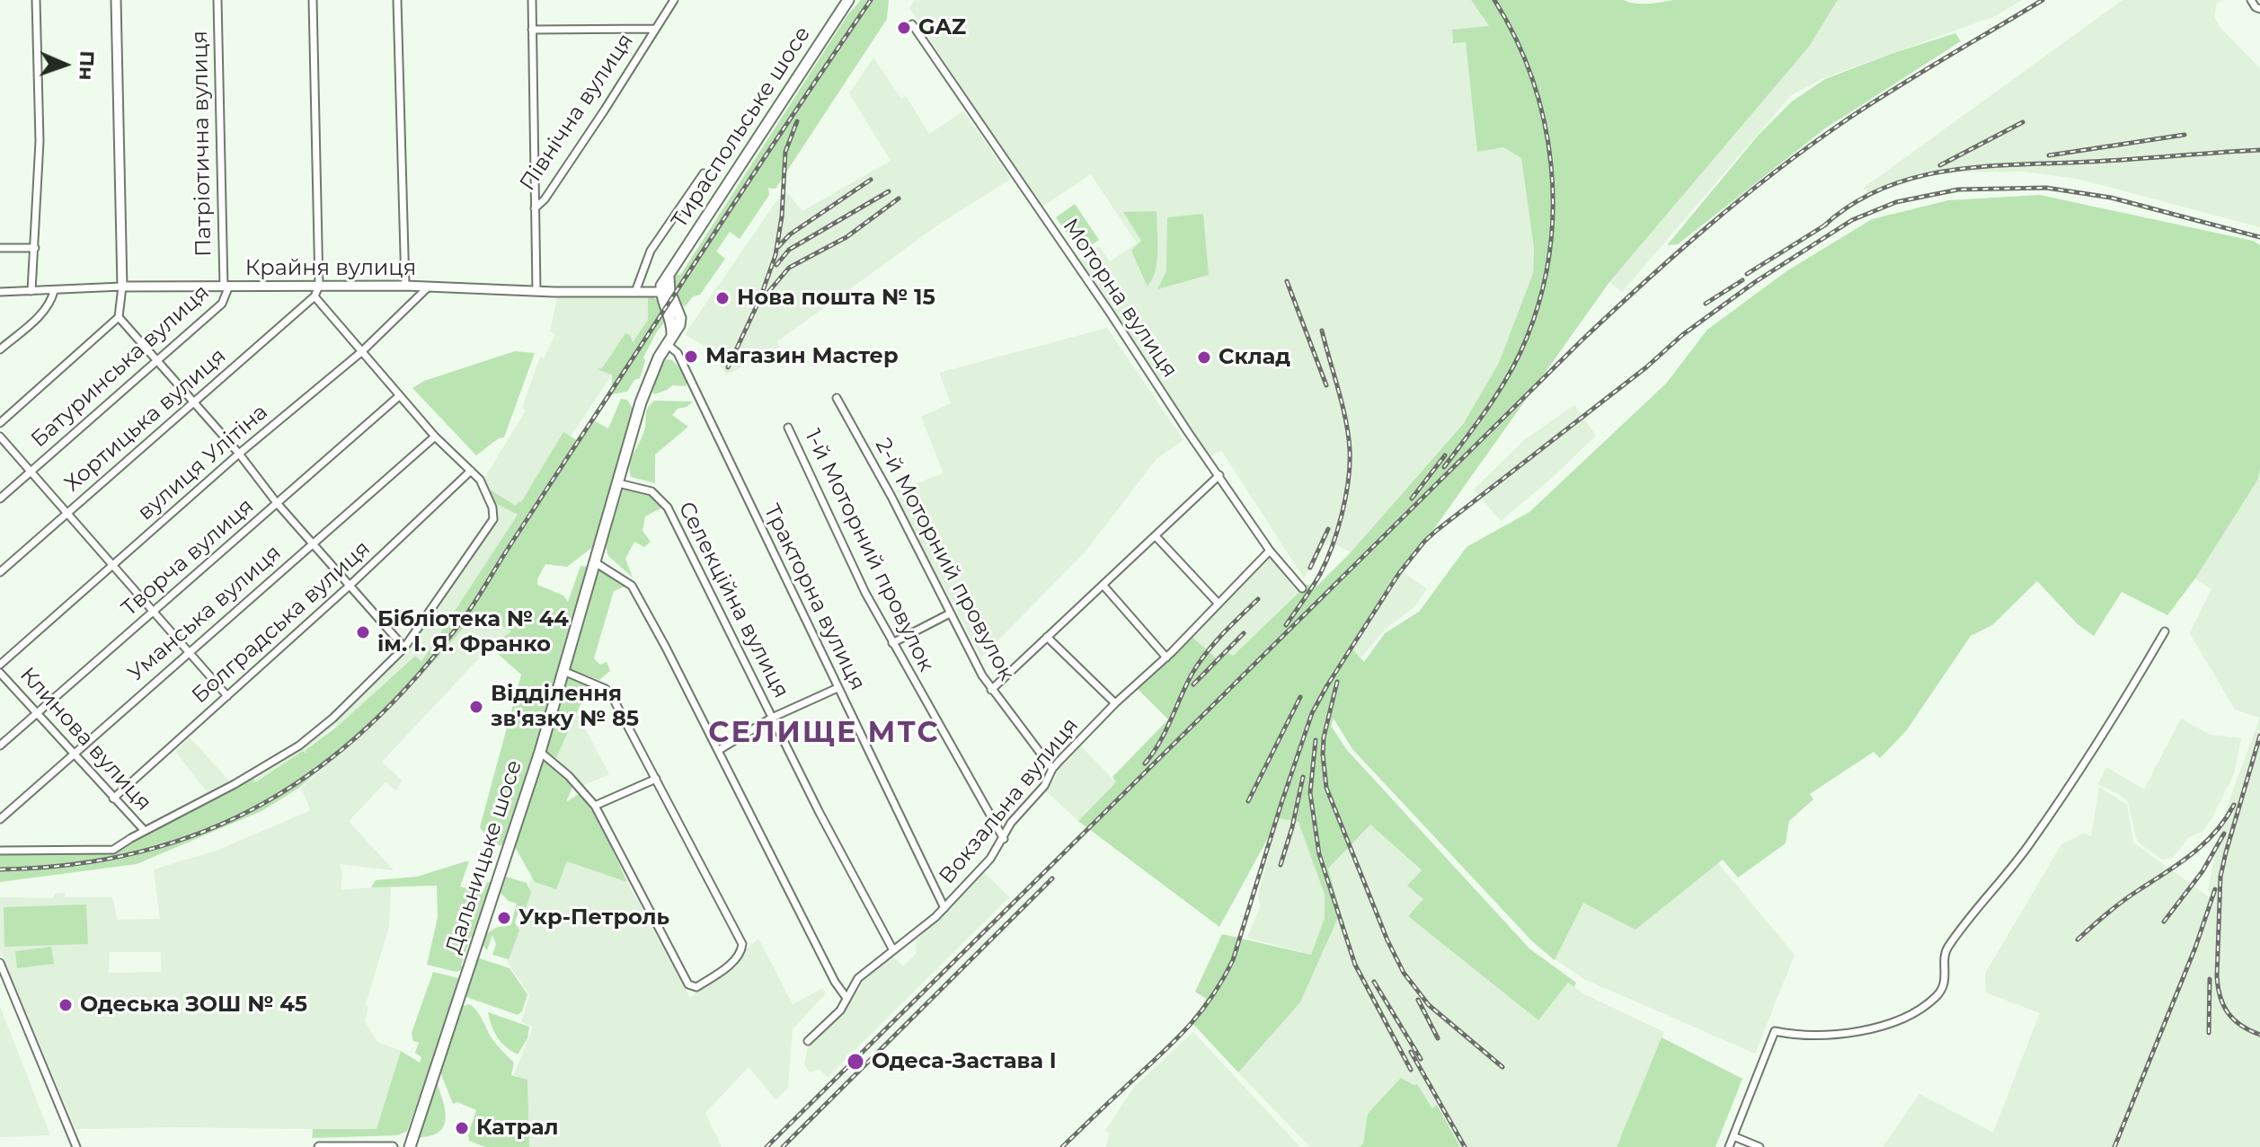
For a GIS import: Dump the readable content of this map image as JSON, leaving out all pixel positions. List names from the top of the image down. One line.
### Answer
{"streets":{"main road":["Тираспольське шосе","Дальницьке шосе"],"street":["Північна вулиця","Патріотична вулиця","Крайня вулиця","Моторна вулиця","Батуринська вулиця","Хортицька вулиця","вулиця Улітіна","1-й Моторний провулок","Творча вулиця","2-й Моторний провулок","Тракторна вулиця","Селекційна вулиця","Уманська вулиця","Болградська вулиця","Клинова вулиця","Вокзальна вулиця"]},"crossings":[["Тираспольське шосе","Крайня вулиця"],["Тираспольське шосе","Дальницьке шосе"],["Патріотична вулиця","Крайня вулиця"],["Патріотична вулиця","Батуринська вулиця"],["Крайня вулиця","Батуринська вулиця"],["Крайня вулиця","вулиця Улітіна"],["Крайня вулиця","Дальницьке шосе"],["Моторна вулиця","Вокзальна вулиця"],["1-й Моторний провулок","Вокзальна вулиця"],["Творча вулиця","Клинова вулиця"],["2-й Моторний провулок","Вокзальна вулиця"],["Тракторна вулиця","Вокзальна вулиця"],["Тракторна вулиця","Дальницьке шосе"],["Селекційна вулиця","Вокзальна вулиця"],["Селекційна вулиця","Дальницьке шосе"],["Уманська вулиця","Клинова вулиця"],["Болградська вулиця","Клинова вулиця"]],"districts":["CЕЛИЩЕ МТС"],"places":["GAZ","Нова пошта № 15","Магазин Мастер","Склад","Бібліотека № 44 ім. І. Я. Франко","Відділення зв'язку № 85","Укр-Петроль","Одеська ЗОШ № 45","Одеса-Застава I","Катрал"],"north":"right"}
